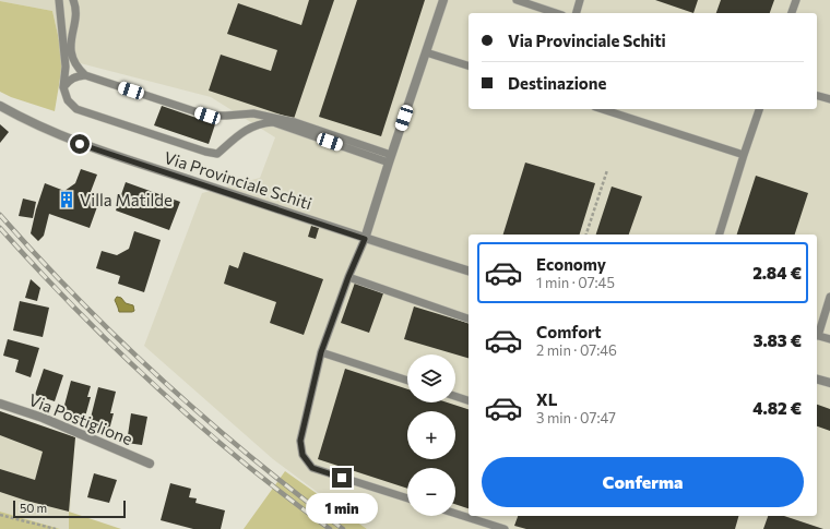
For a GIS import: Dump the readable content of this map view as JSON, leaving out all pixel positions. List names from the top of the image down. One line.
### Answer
{"streets":{"street":["Via Provinciale Schiti","Via Postiglione"]},"places":{"building":["Villa Matilde"]},"scale_bar":"50 m","page":{"banner":["Via Provinciale Schiti","Destinazione"],"list":[{"name":"Economy","note":"1 min · 07:45","value":"2.84 €"},{"name":"Comfort","note":"2 min · 07:46","value":"3.83 €"},{"name":"XL","note":"3 min · 07:47","value":"4.82 €"}],"map_buttons":["+","−"],"buttons":"Conferma","bubble":"1 min","scale":"50 m"}}
